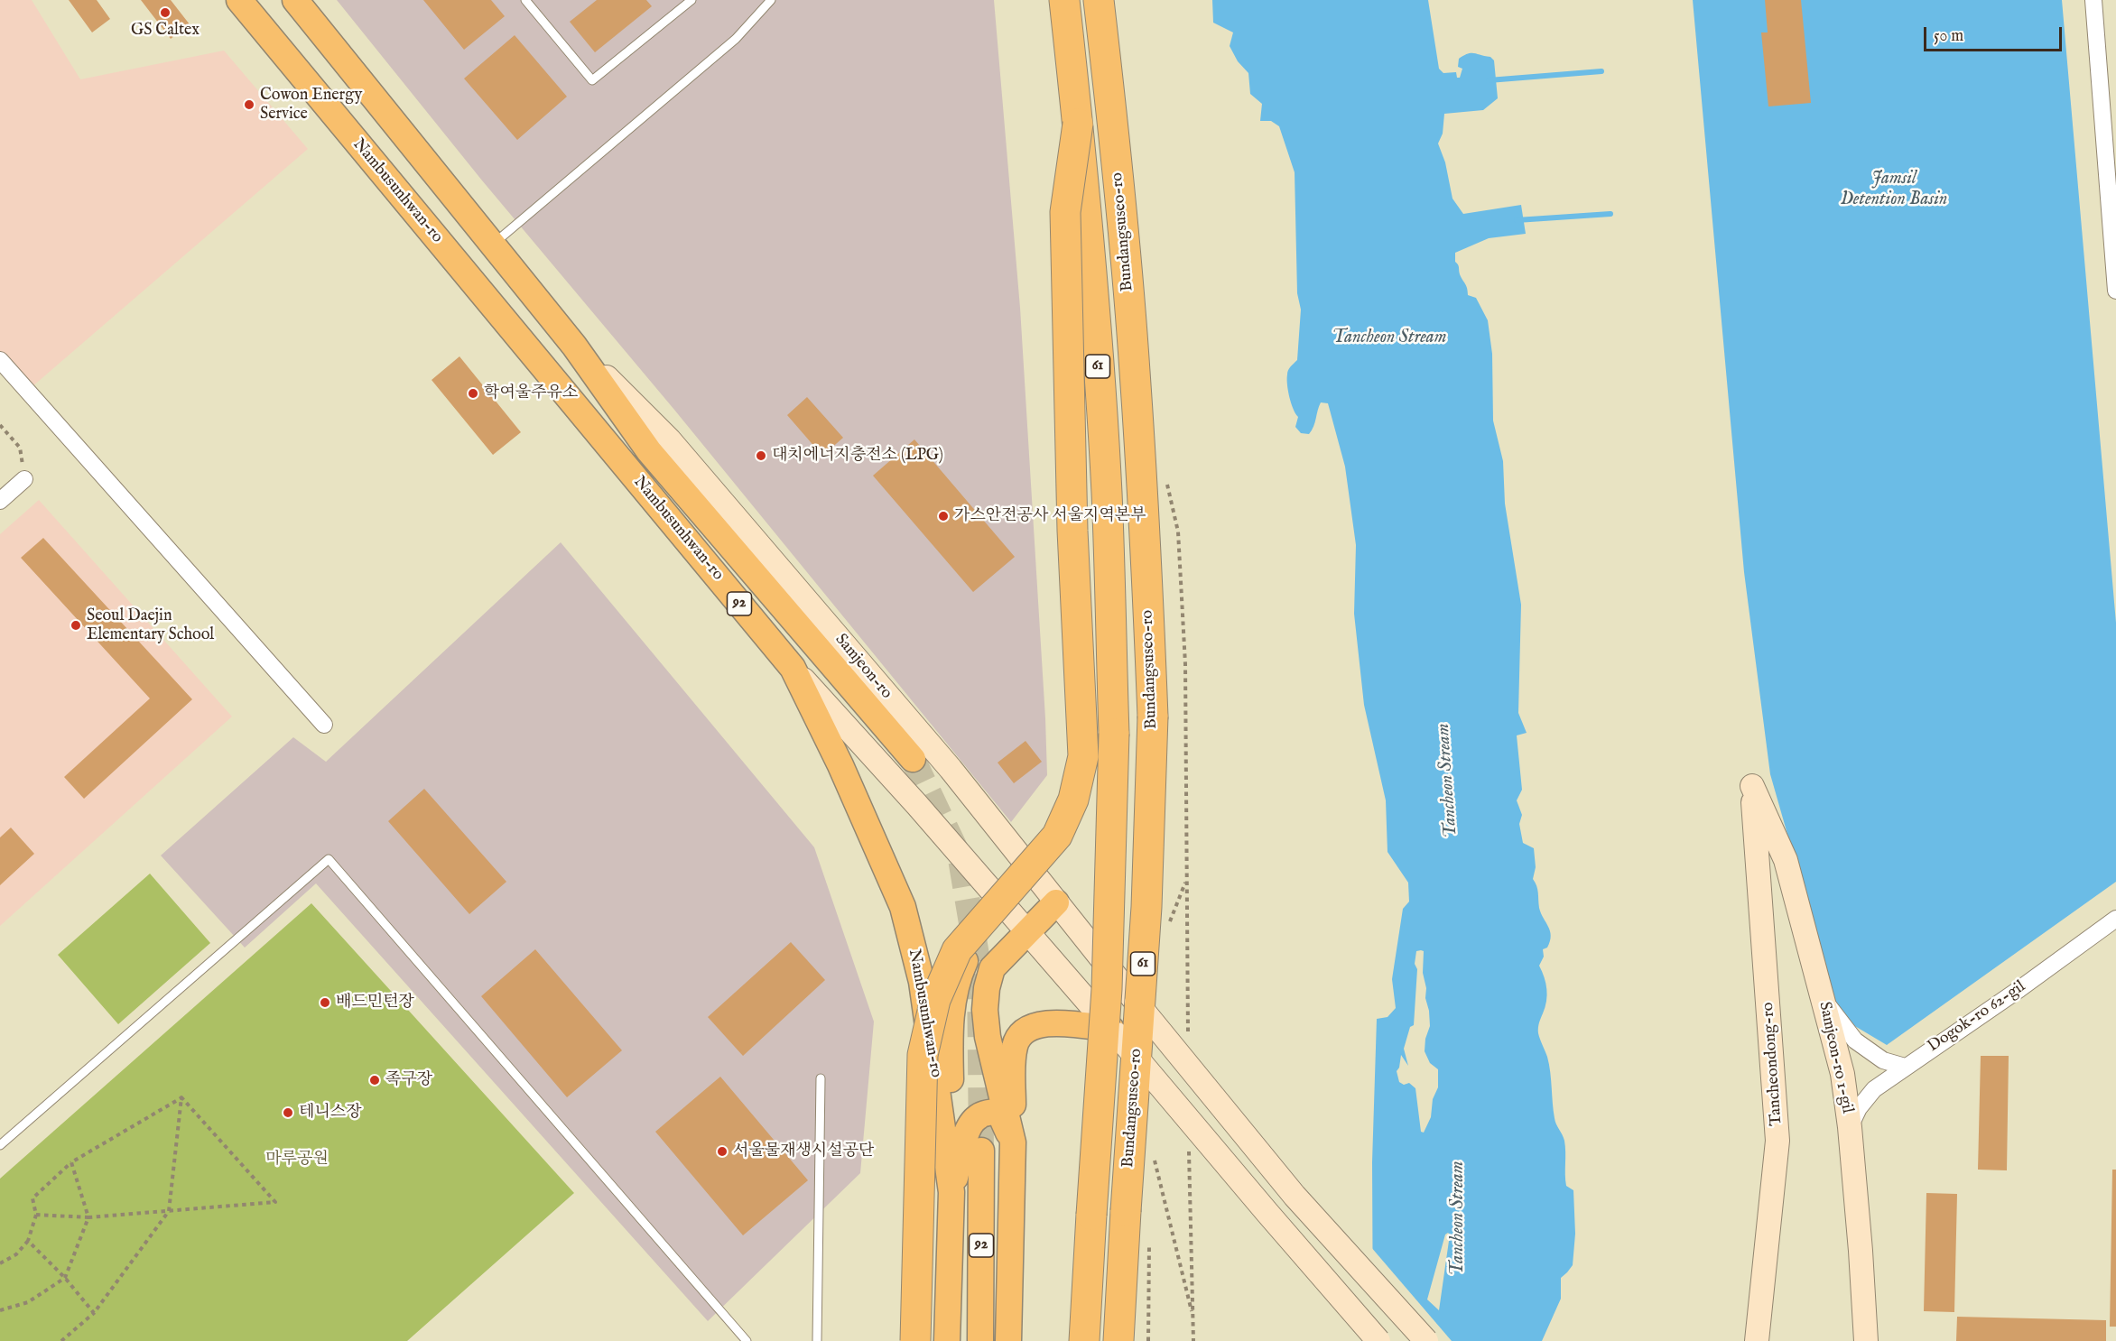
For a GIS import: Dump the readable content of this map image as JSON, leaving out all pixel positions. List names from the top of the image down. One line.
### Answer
{"streets":{"highway":["Bundangsuseo-ro","61"],"main road":["Nambusunhwan-ro","92","Samjeon-ro","Samjeon-ro 1-gil","Tancheondong-ro"],"street":["Dogok-ro 62-gil"]},"crossings":[["Nambusunhwan-ro","Samjeon-ro"],["Dogok-ro 62-gil","Samjeon-ro 1-gil"],["Samjeon-ro 1-gil","Tancheondong-ro"]],"water":["Jamsil Detention Basin","Tancheon Stream"],"parks":["마루공원"],"places":["GS Caltex","Cowon Energy Service","학여울주유소","대치에너지충전소 (LPG)","가스안전공사 서울지역본부","Seoul Daejin Elementary School","배드민턴장","족구장","테니스장","서울물재생시설공단"],"scale_bar":"50 m"}
